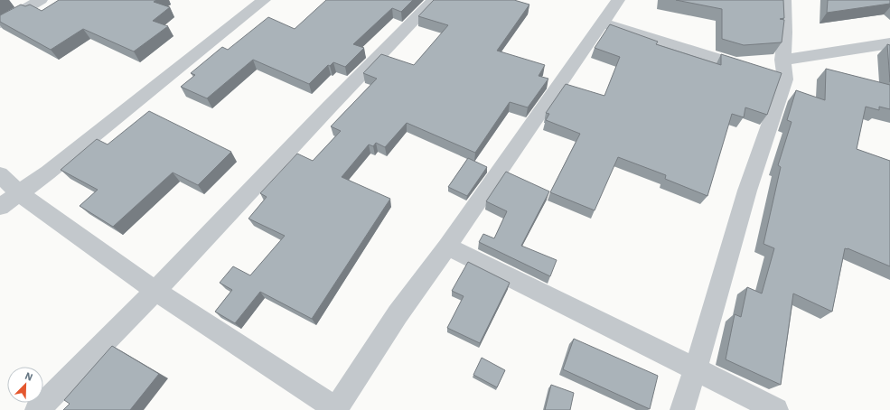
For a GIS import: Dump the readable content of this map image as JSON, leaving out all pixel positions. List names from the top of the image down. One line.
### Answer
{"north":"top right"}
